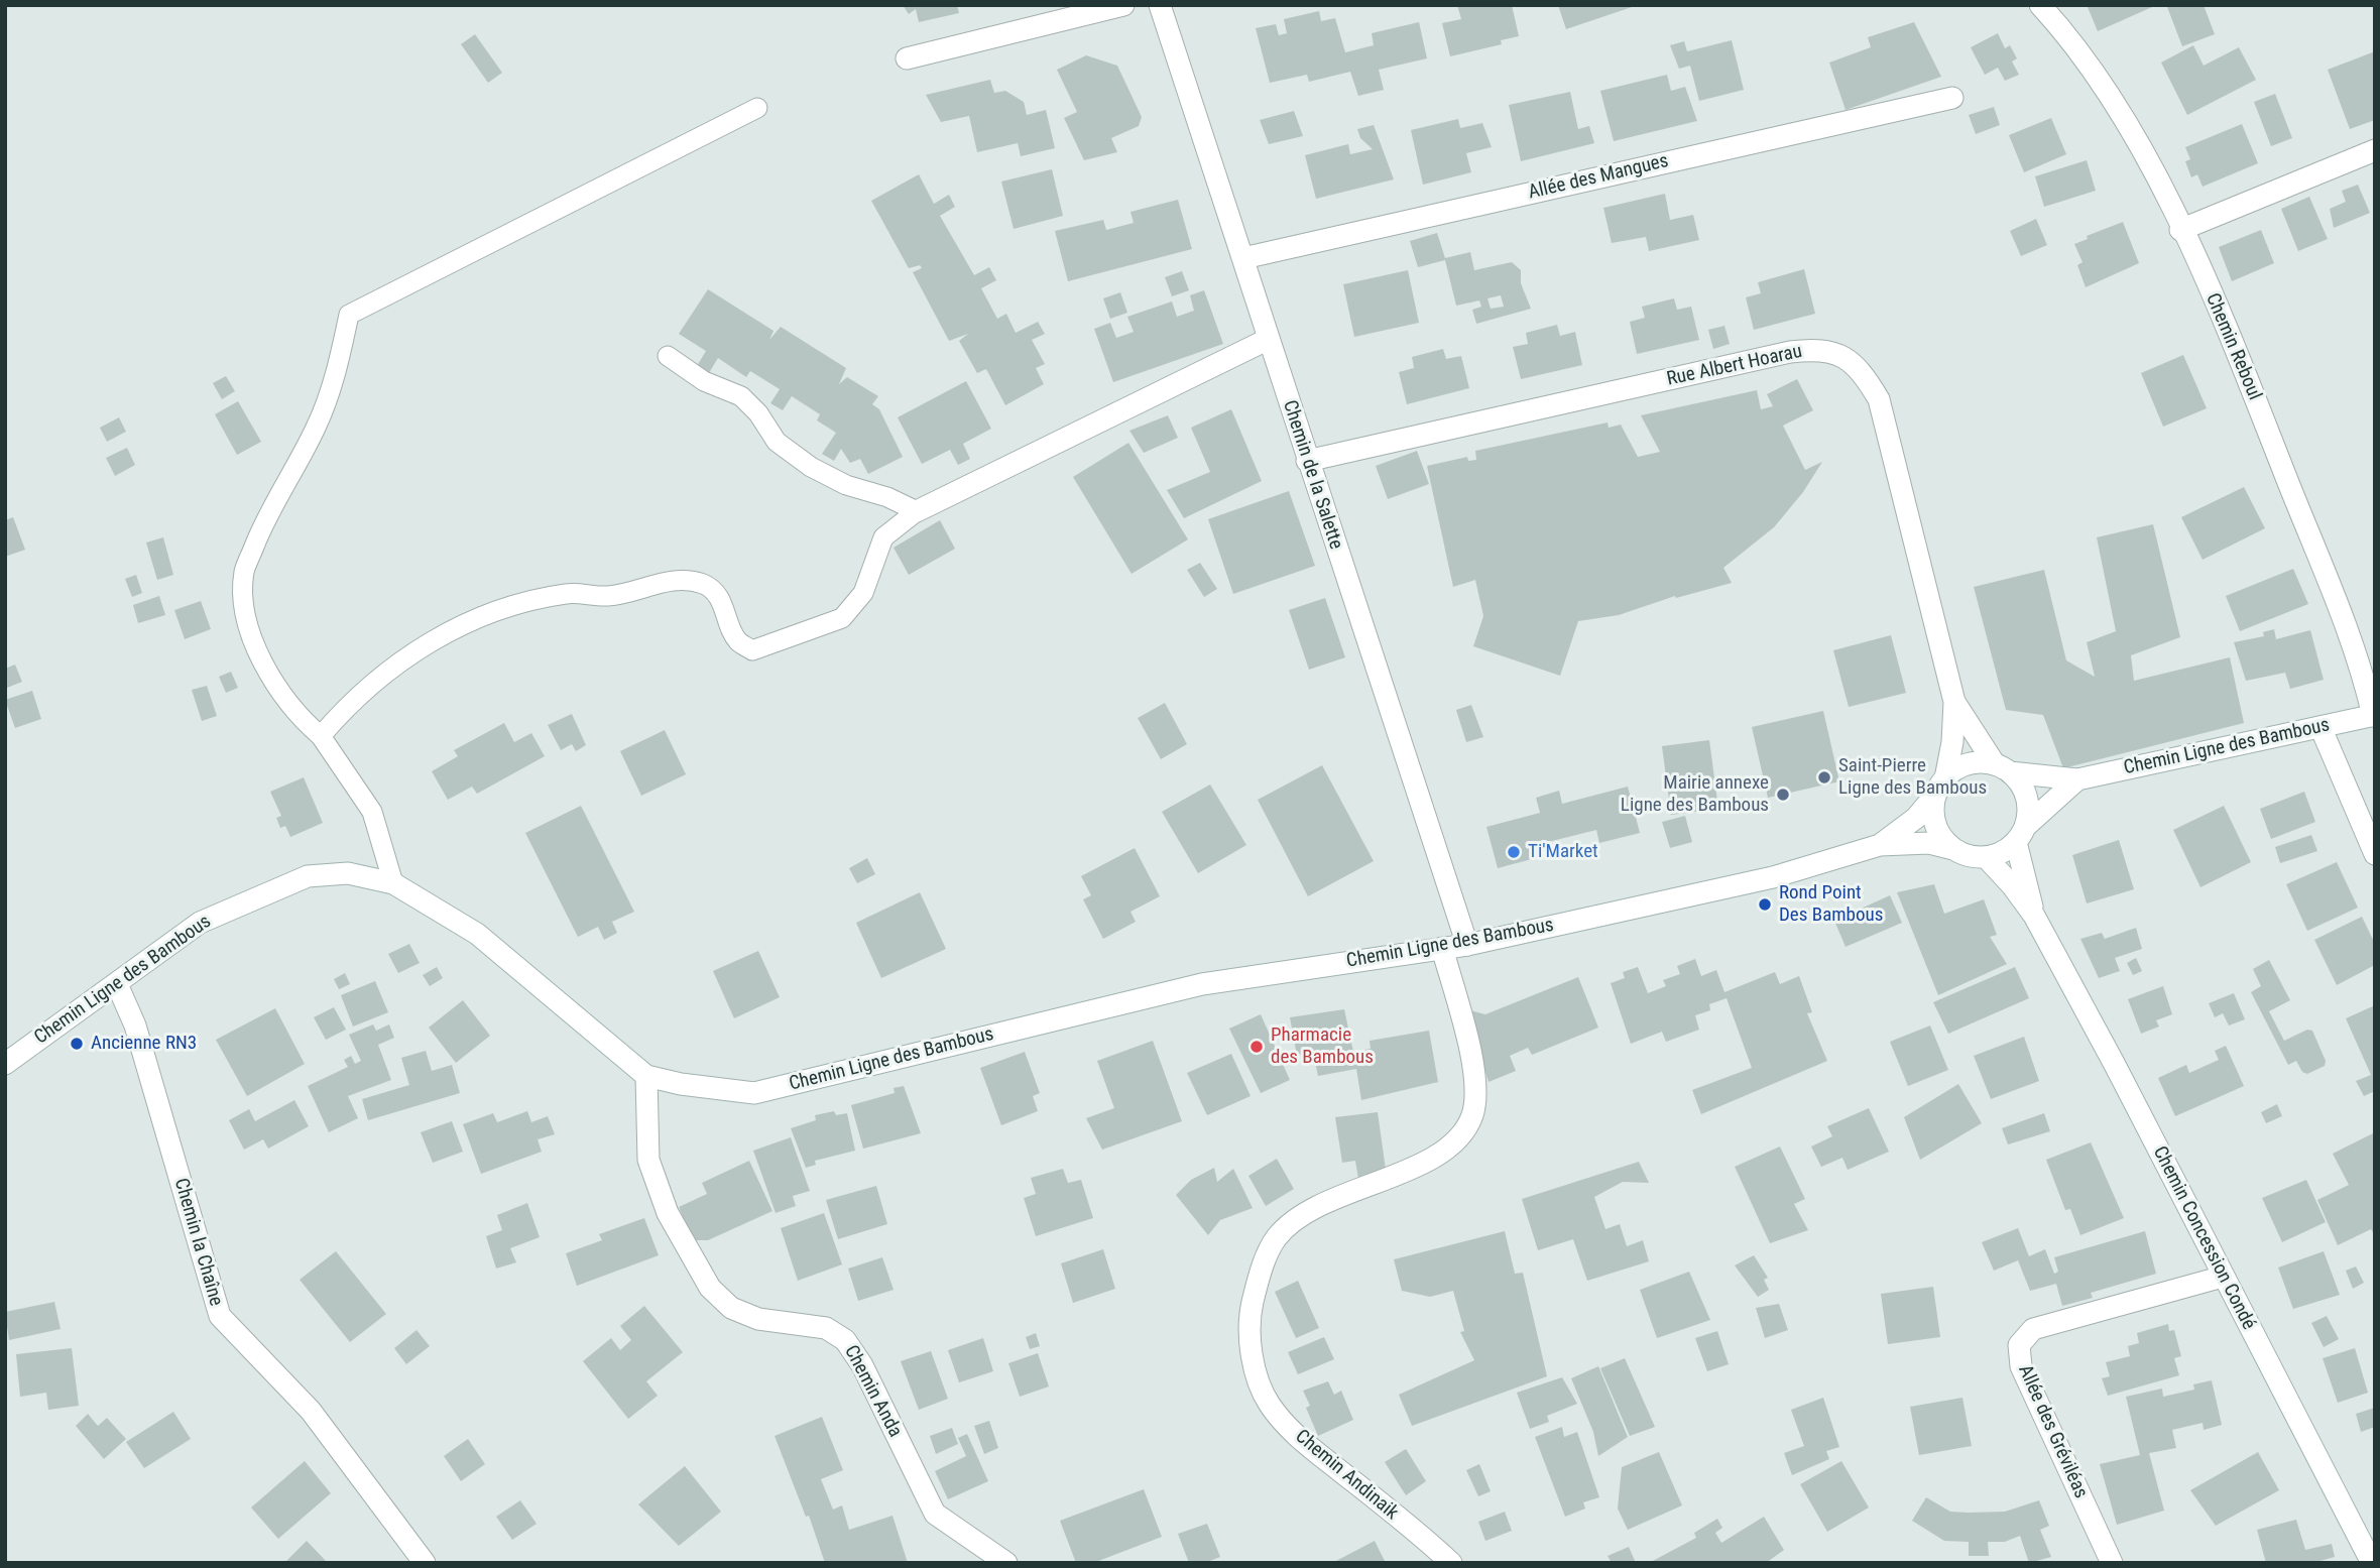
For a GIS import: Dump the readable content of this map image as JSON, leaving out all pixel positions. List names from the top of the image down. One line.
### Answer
{"streets":{"street":["Allée des Mangues","Chemin Reboul","Rue Albert Hoarau","Chemin de la Salette","Chemin Ligne des Bambous","Chemin Concession Condé","Chemin la Chaîne","Chemin Anda","Allée des Gréviléas","Chemin Andinaik"]},"crossings":[["Allée des Mangues","Chemin de la Salette"],["Chemin Reboul","Chemin Ligne des Bambous"],["Rue Albert Hoarau","Chemin de la Salette"],["Rue Albert Hoarau","Chemin Ligne des Bambous"],["Rue Albert Hoarau","Chemin Concession Condé"],["Chemin de la Salette","Chemin Ligne des Bambous"],["Chemin Ligne des Bambous","Chemin Concession Condé"],["Chemin Ligne des Bambous","Chemin la Chaîne"],["Chemin Ligne des Bambous","Chemin Anda"],["Chemin Ligne des Bambous","Chemin Andinaik"],["Chemin Concession Condé","Allée des Gréviléas"]],"places":["Saint-Pierre Ligne des Bambous","Mairie annexe Ligne des Bambous","Ti'Market","Rond Point Des Bambous","Ancienne RN3","Pharmacie des Bambous"]}
